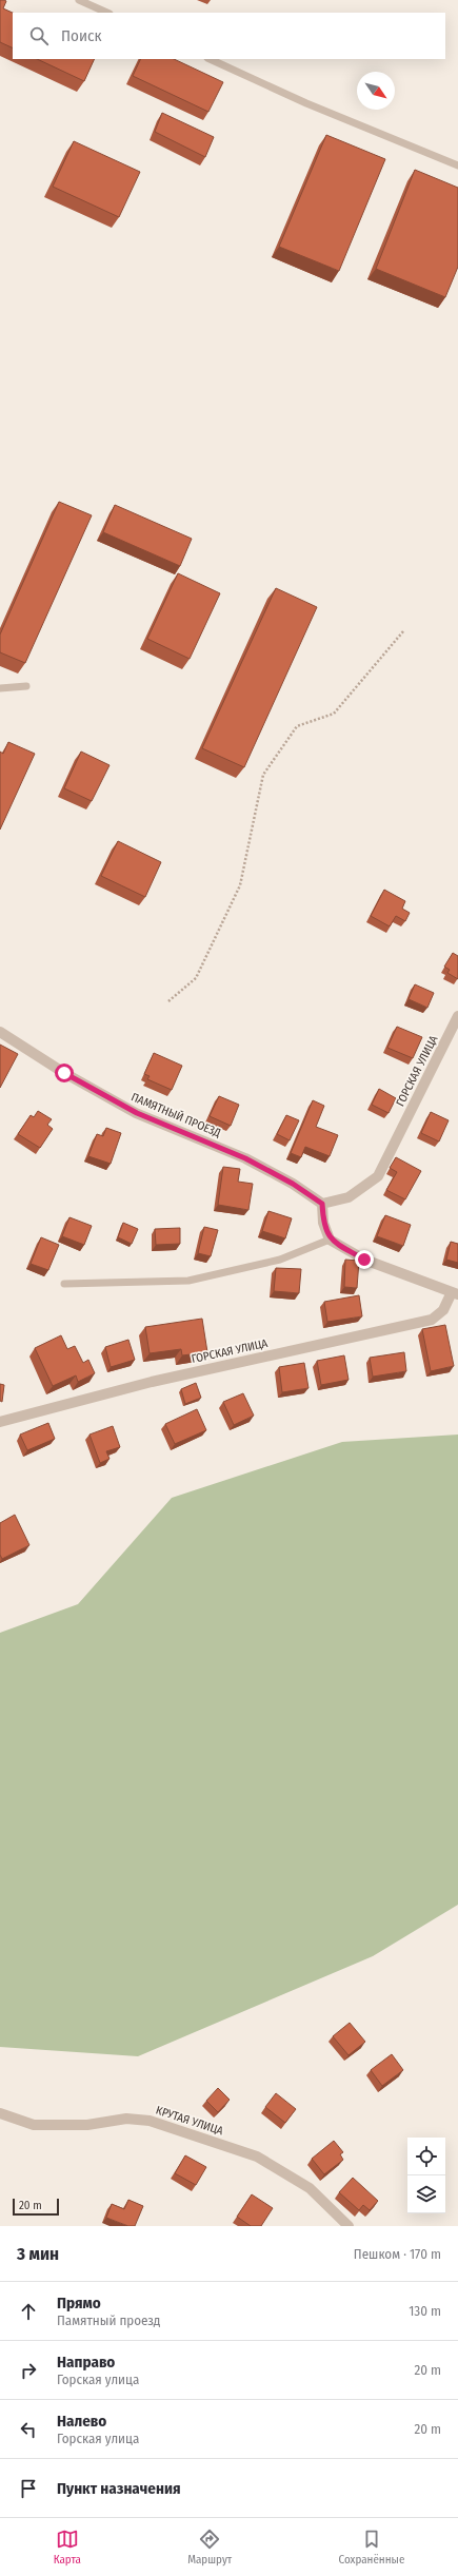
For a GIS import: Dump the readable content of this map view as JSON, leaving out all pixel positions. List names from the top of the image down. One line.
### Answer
{"streets":{"street":["ГОРСКАЯ УЛИЦА","ПАМЯТНЫЙ ПРОЕЗД","КРУТАЯ УЛИЦА"]},"crossings":[["ГОРСКАЯ УЛИЦА","ПАМЯТНЫЙ ПРОЕЗД"]],"scale_bar":"20 m","north":"bottom right","page":{"search":"Поиск","scale":"20 m","heading":["3 мин","Пешком · 170 m"],"list":[["Прямо","Памятный проезд","130 m"],["Направо","Горская улица","20 m"],["Налево","Горская улица","20 m"],"Пункт назначения"],"nav":["Карта","Маршрут","Сохранённые"]}}
